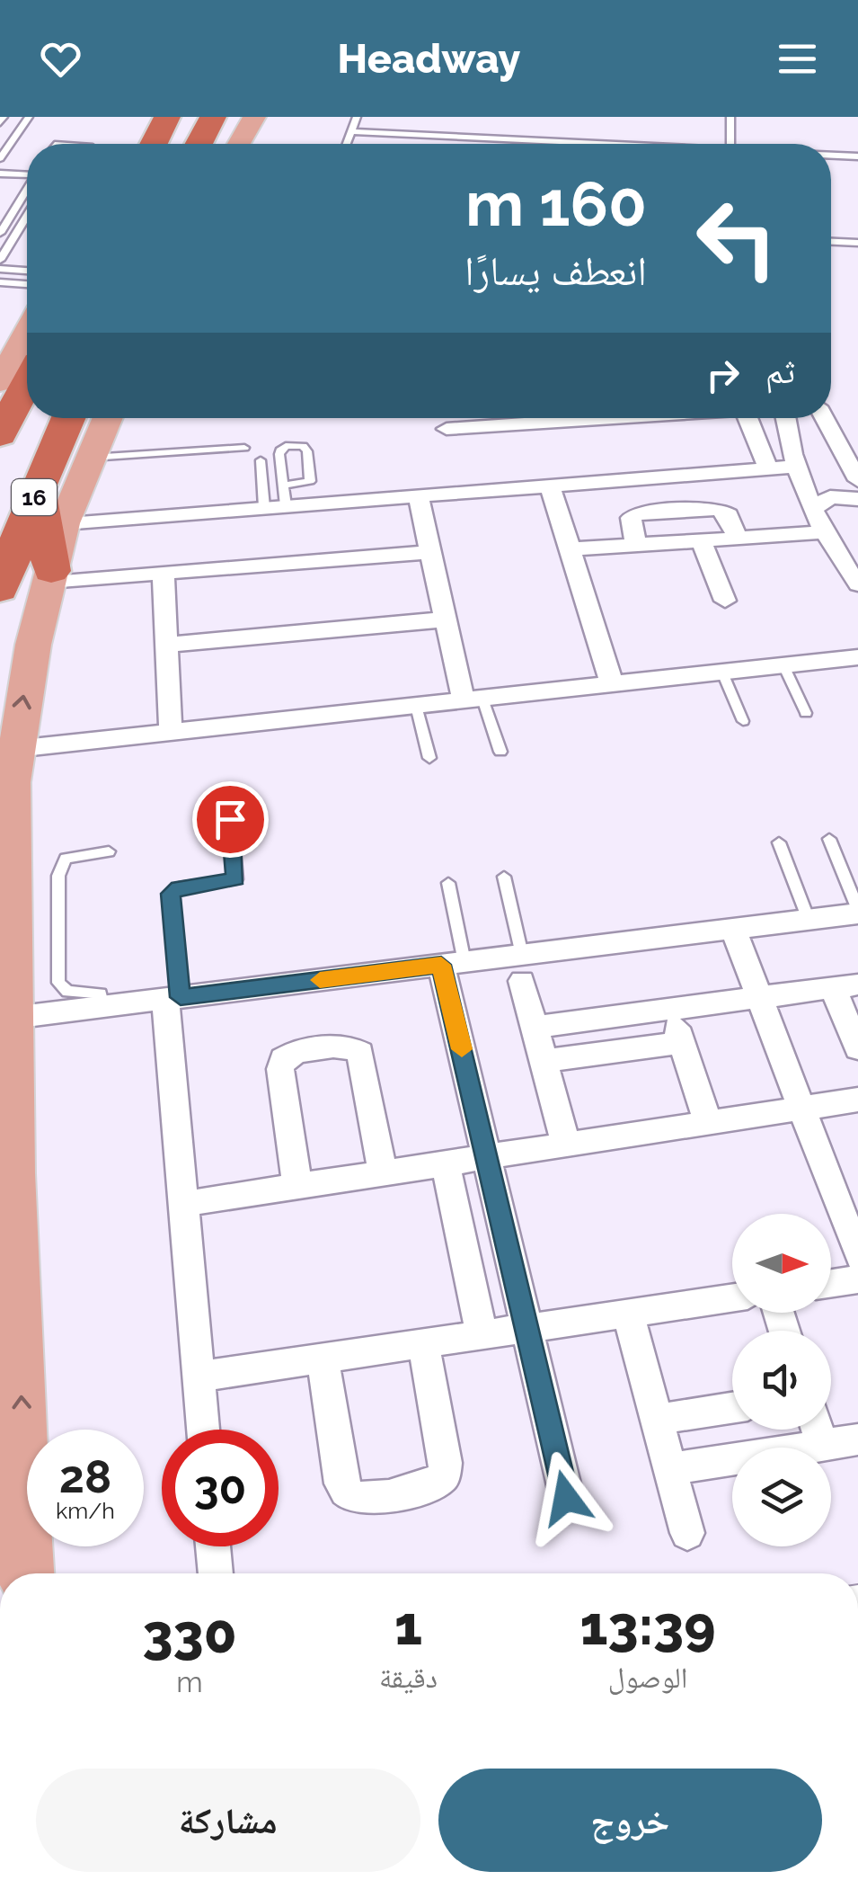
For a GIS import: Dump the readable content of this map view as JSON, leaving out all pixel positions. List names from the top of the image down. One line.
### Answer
{"streets":{"highway":["16"]},"north":"right","page":{"header":"Headway","turn":["160 m","انعطف يسارًا"],"then":"ثم","speed":"28 km/h","limit":"30","eta":["13:39","الوصول","1","دقيقة","330","m"],"buttons":["خروج","مشاركة"]}}
